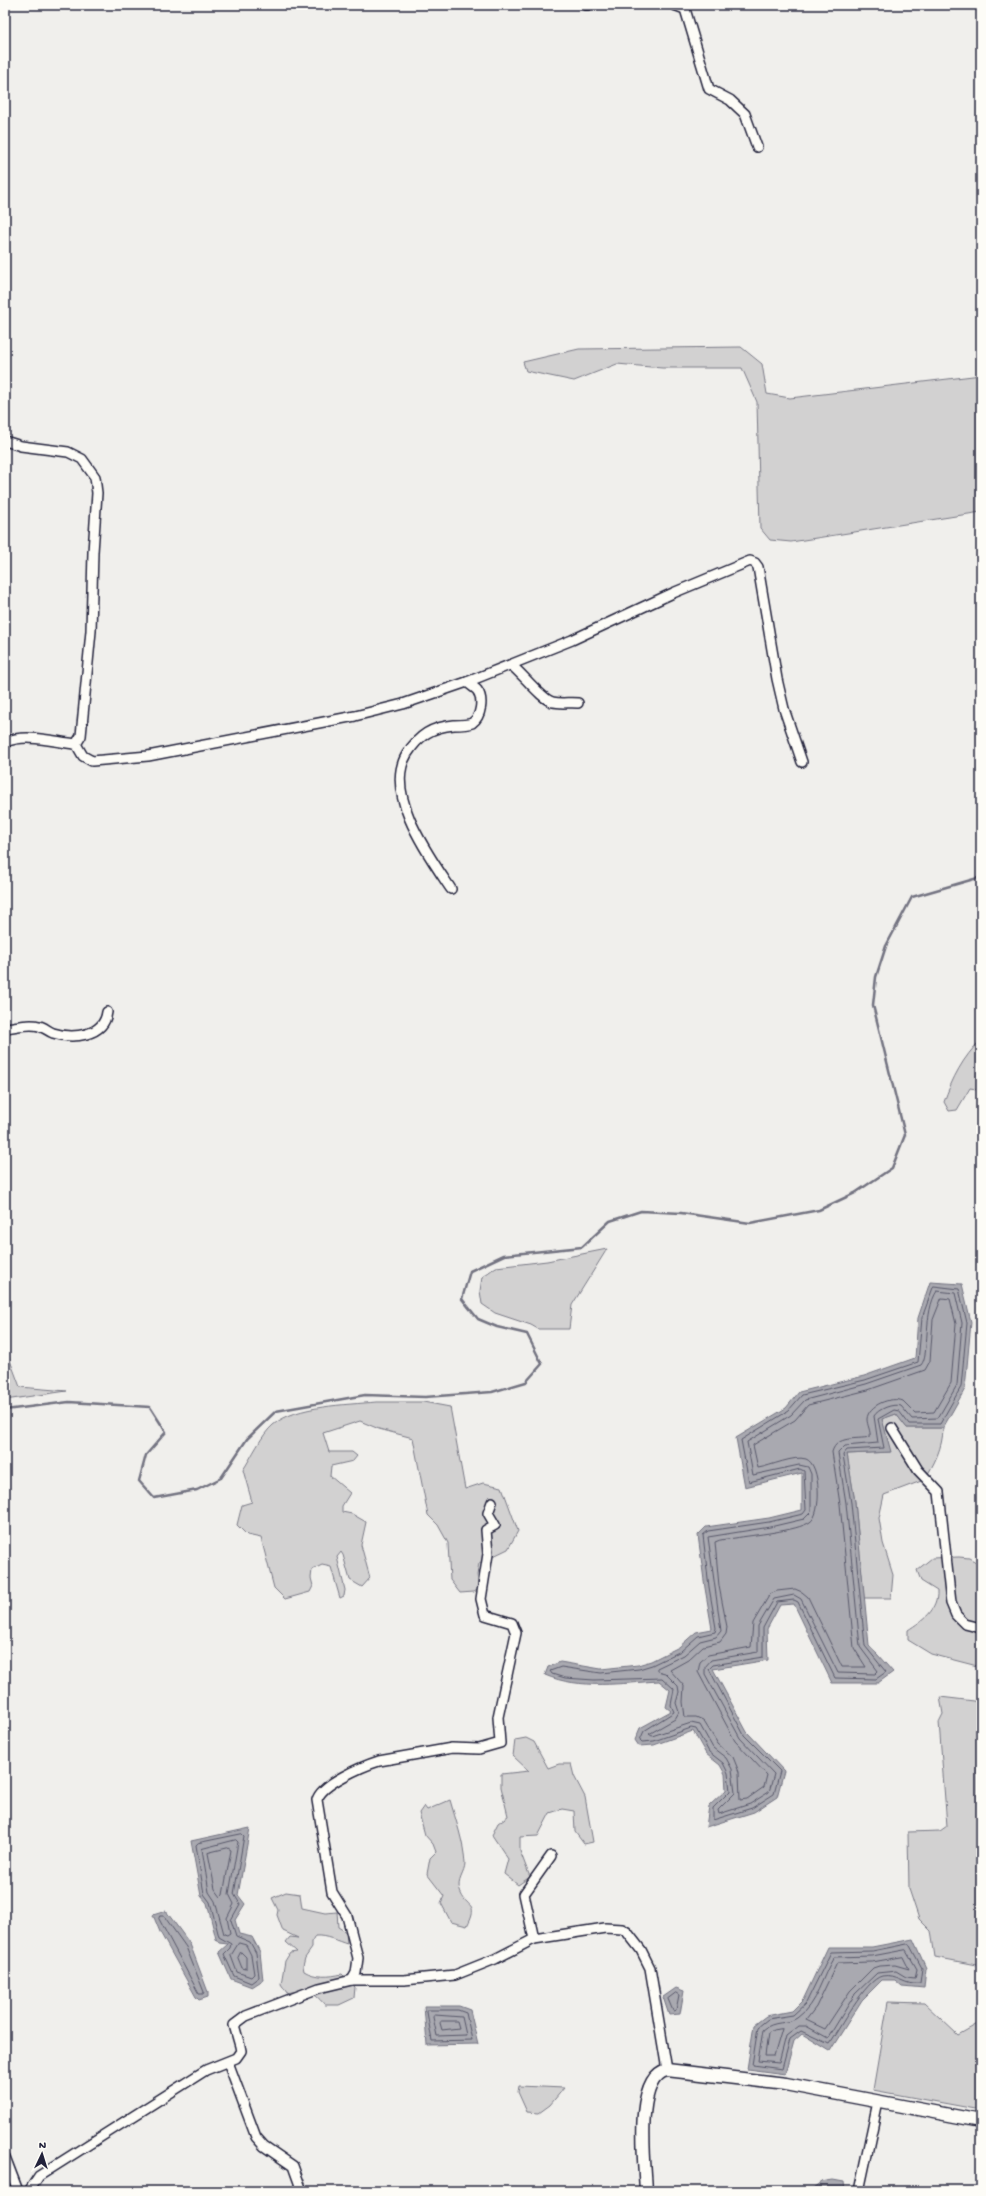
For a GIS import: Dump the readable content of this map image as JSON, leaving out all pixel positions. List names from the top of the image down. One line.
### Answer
{"north":"top"}
